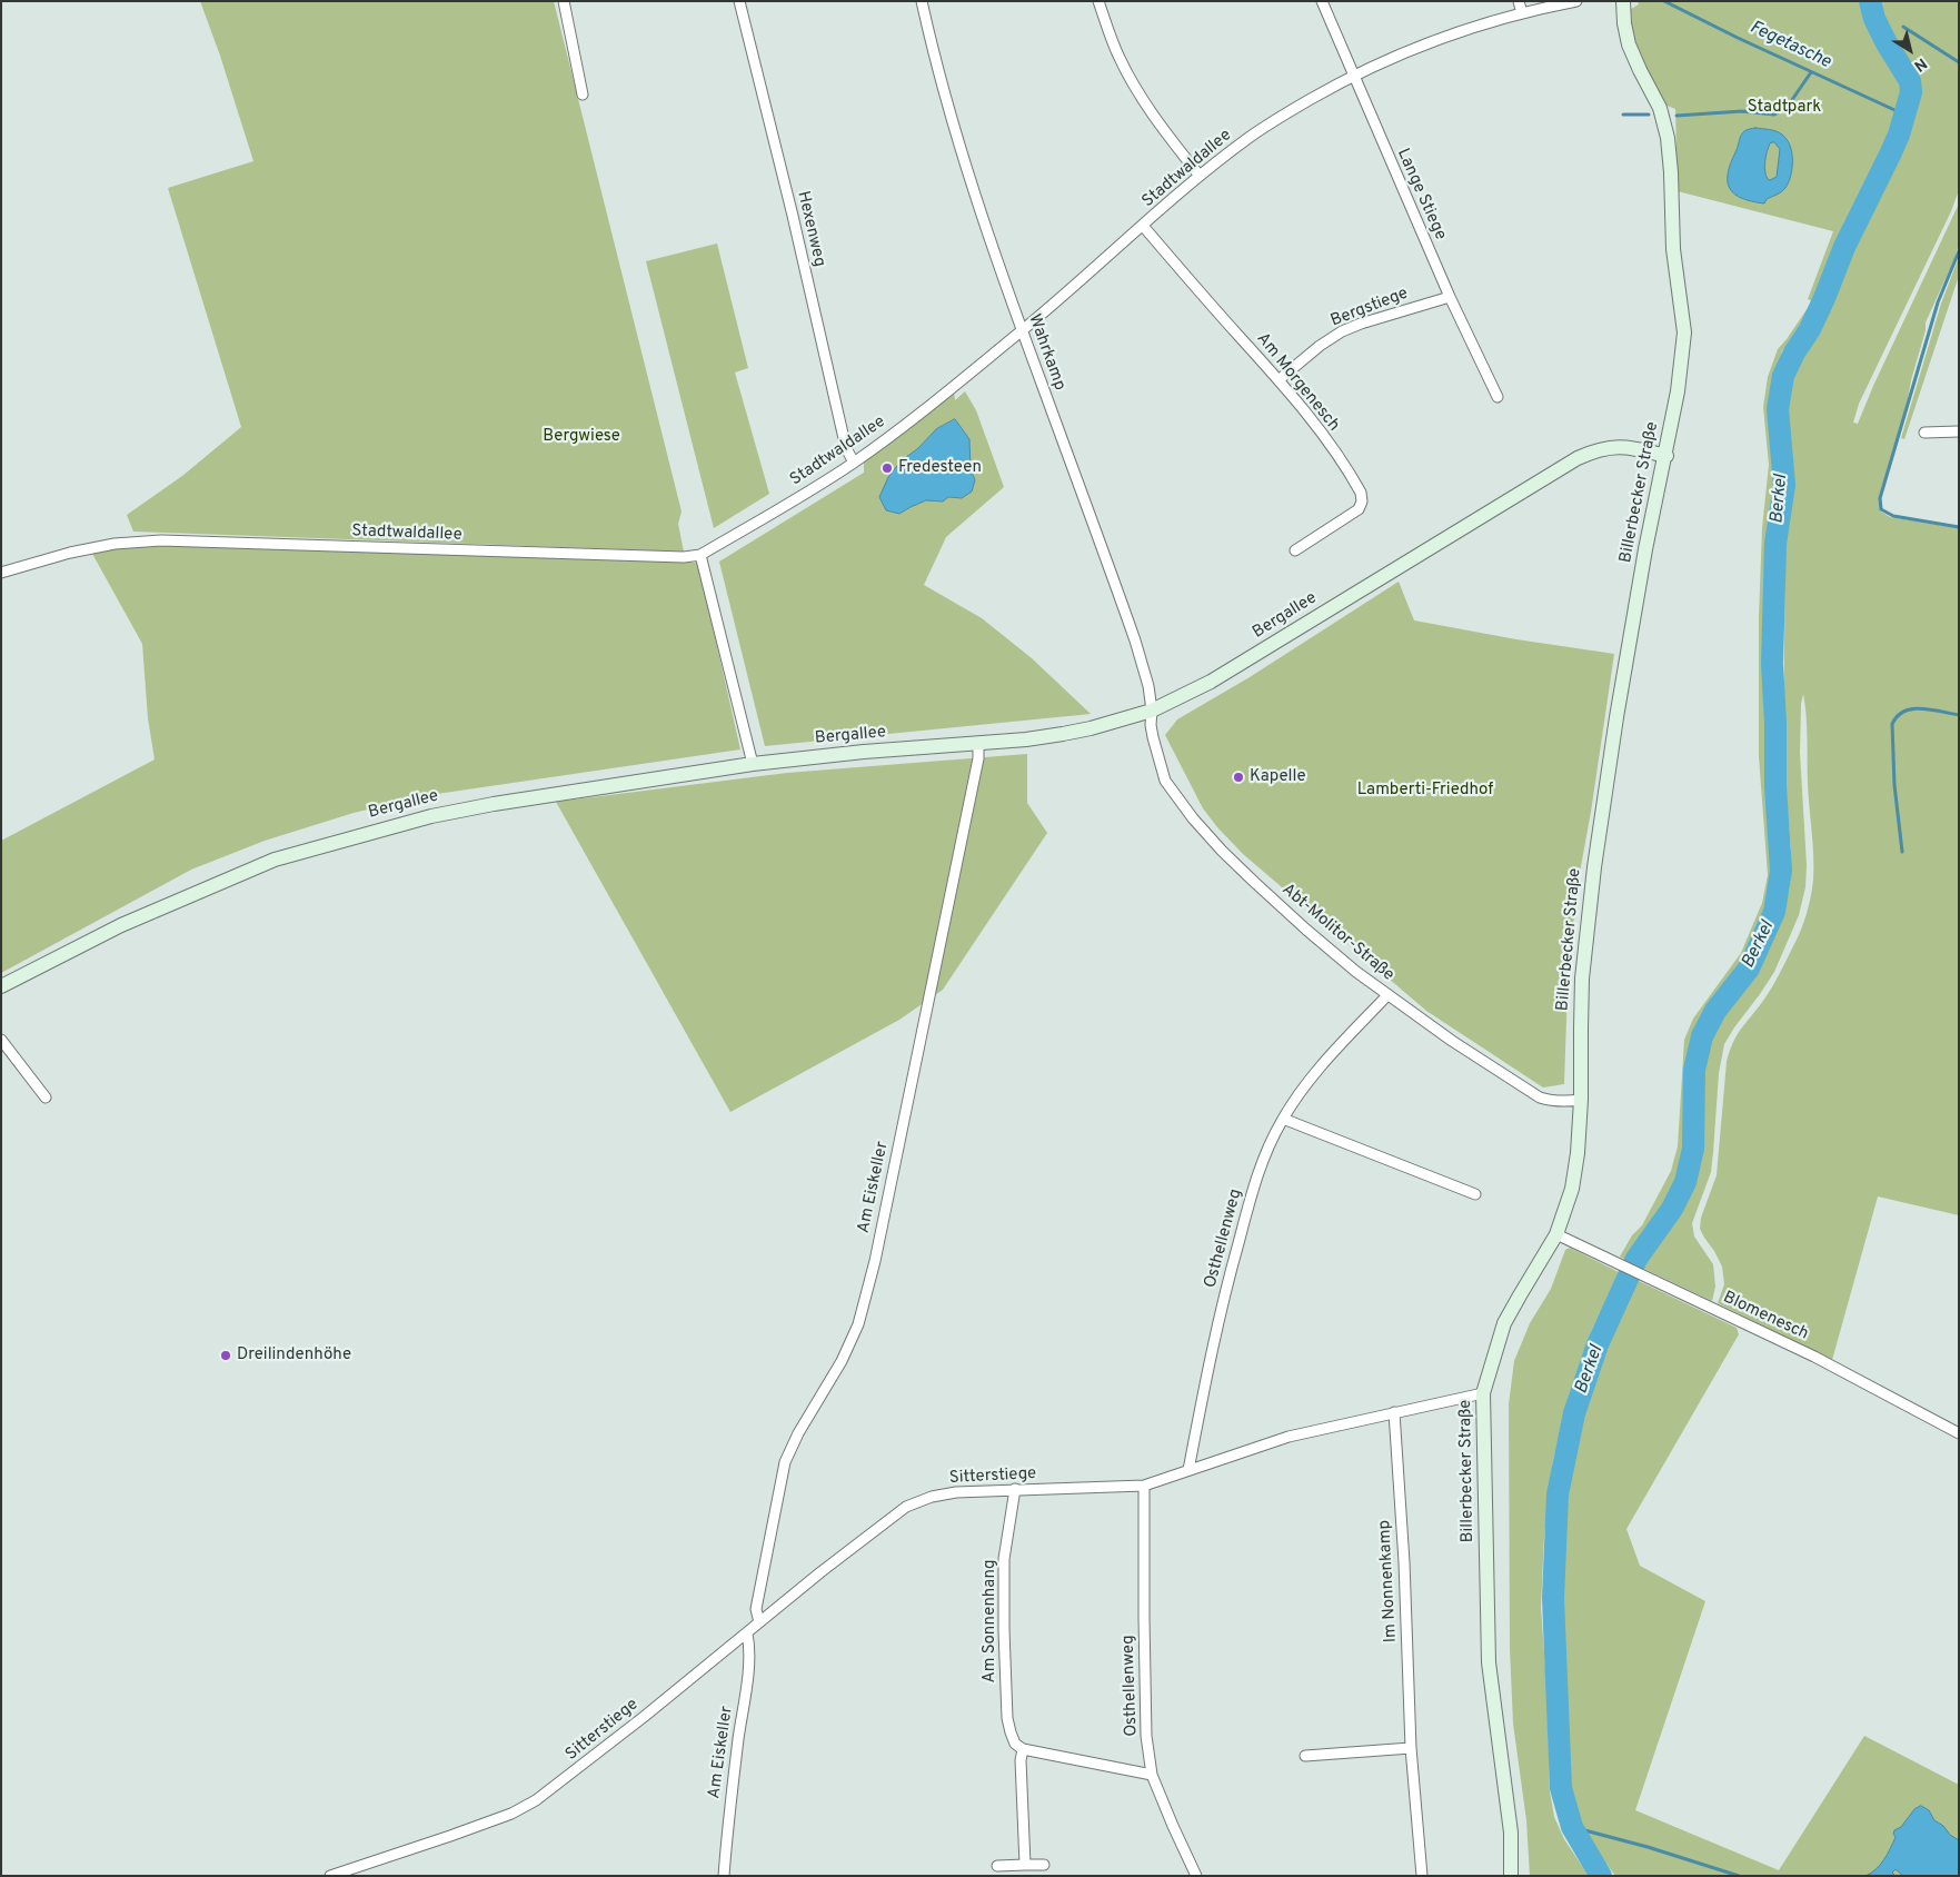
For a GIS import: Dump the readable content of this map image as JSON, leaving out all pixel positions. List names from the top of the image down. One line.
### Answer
{"streets":{"main road":["Billerbecker Straße","Bergallee"],"street":["Stadtwaldallee","Lange Stiege","Hexenweg","Bergstiege","Wahrkamp","Am Morgenesch","Abt-Molitor-Straße","Am Eiskeller","Osthellenweg","Blomenesch","Sitterstiege","Im Nonnenkamp","Am Sonnenhang"]},"crossings":[["Stadtwaldallee","Lange Stiege"],["Stadtwaldallee","Hexenweg"],["Stadtwaldallee","Wahrkamp"],["Stadtwaldallee","Am Morgenesch"],["Lange Stiege","Bergstiege"],["Bergstiege","Am Morgenesch"],["Wahrkamp","Bergallee"],["Wahrkamp","Abt-Molitor-Straße"],["Billerbecker Straße","Bergallee"],["Billerbecker Straße","Abt-Molitor-Straße"],["Billerbecker Straße","Blomenesch"],["Billerbecker Straße","Sitterstiege"],["Bergallee","Abt-Molitor-Straße"],["Bergallee","Am Eiskeller"],["Abt-Molitor-Straße","Osthellenweg"],["Am Eiskeller","Sitterstiege"],["Osthellenweg","Sitterstiege"],["Sitterstiege","Im Nonnenkamp"],["Sitterstiege","Am Sonnenhang"]],"water":["Fegetasche","Berkel"],"parks":["Stadtpark","Bergwiese","Lamberti-Friedhof"],"places":["Fredesteen","Kapelle","Dreilindenhöhe"],"north":"bottom right"}
